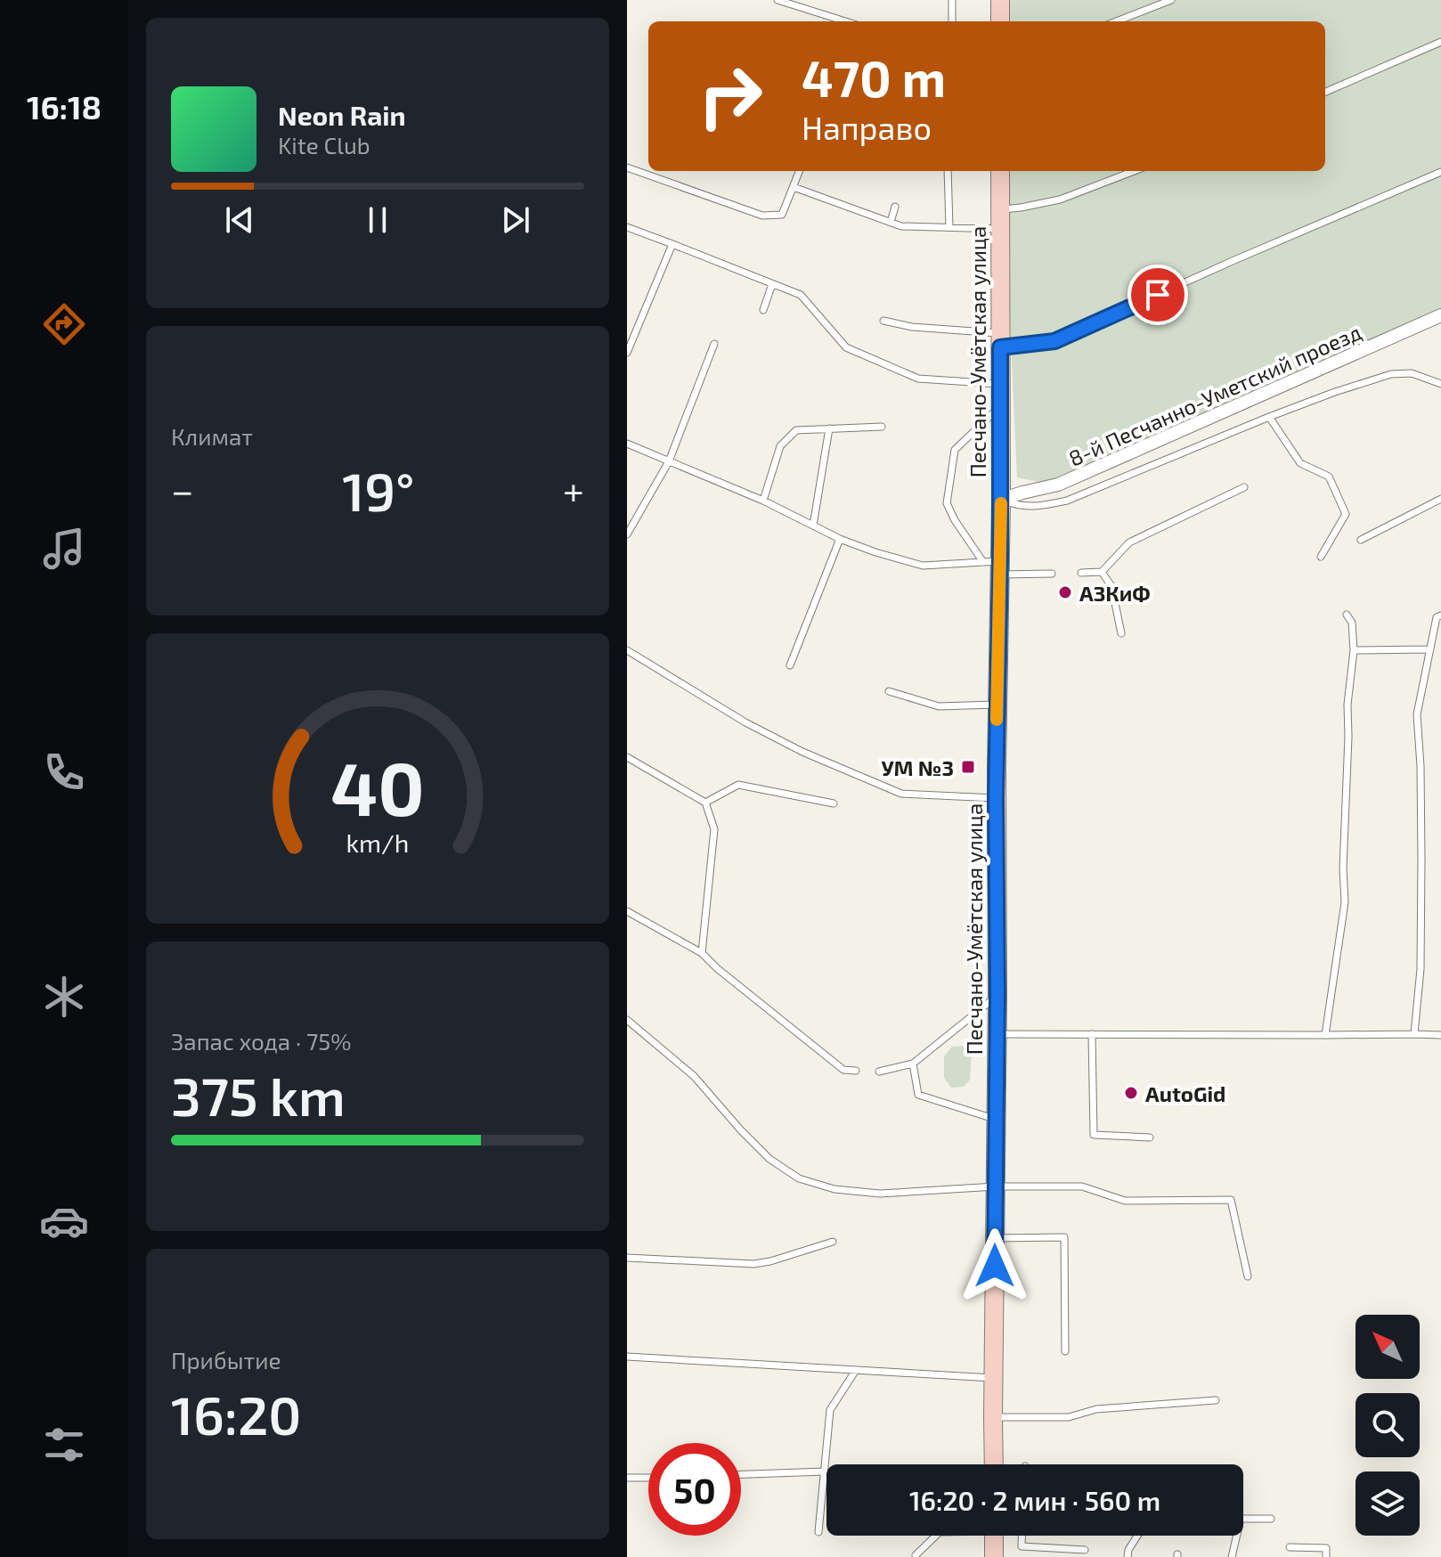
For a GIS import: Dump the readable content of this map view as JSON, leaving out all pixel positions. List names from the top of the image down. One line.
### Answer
{"streets":{"main road":["Песчано-Умётская улица"],"street":["8-й Песчанно-Уметский проезд"]},"crossings":[["Песчано-Умётская улица","8-й Песчанно-Уметский проезд"]],"places":{"other":["АЗКиФ","AutoGid"],"transit":["УМ №3"]},"north":"top left","page":{"tabs":"16:18","turn":["470 m","Направо"],"song":["Neon Rain","Kite Club"],"tile":["Климат",["Запас хода · 75%","375 km"],["Прибытие","16:20"]],"heat":["−","19°","+"],"limit":"50","trip":"16:20 · 2 мин · 560 m","gauge":["40","km/h"]}}
